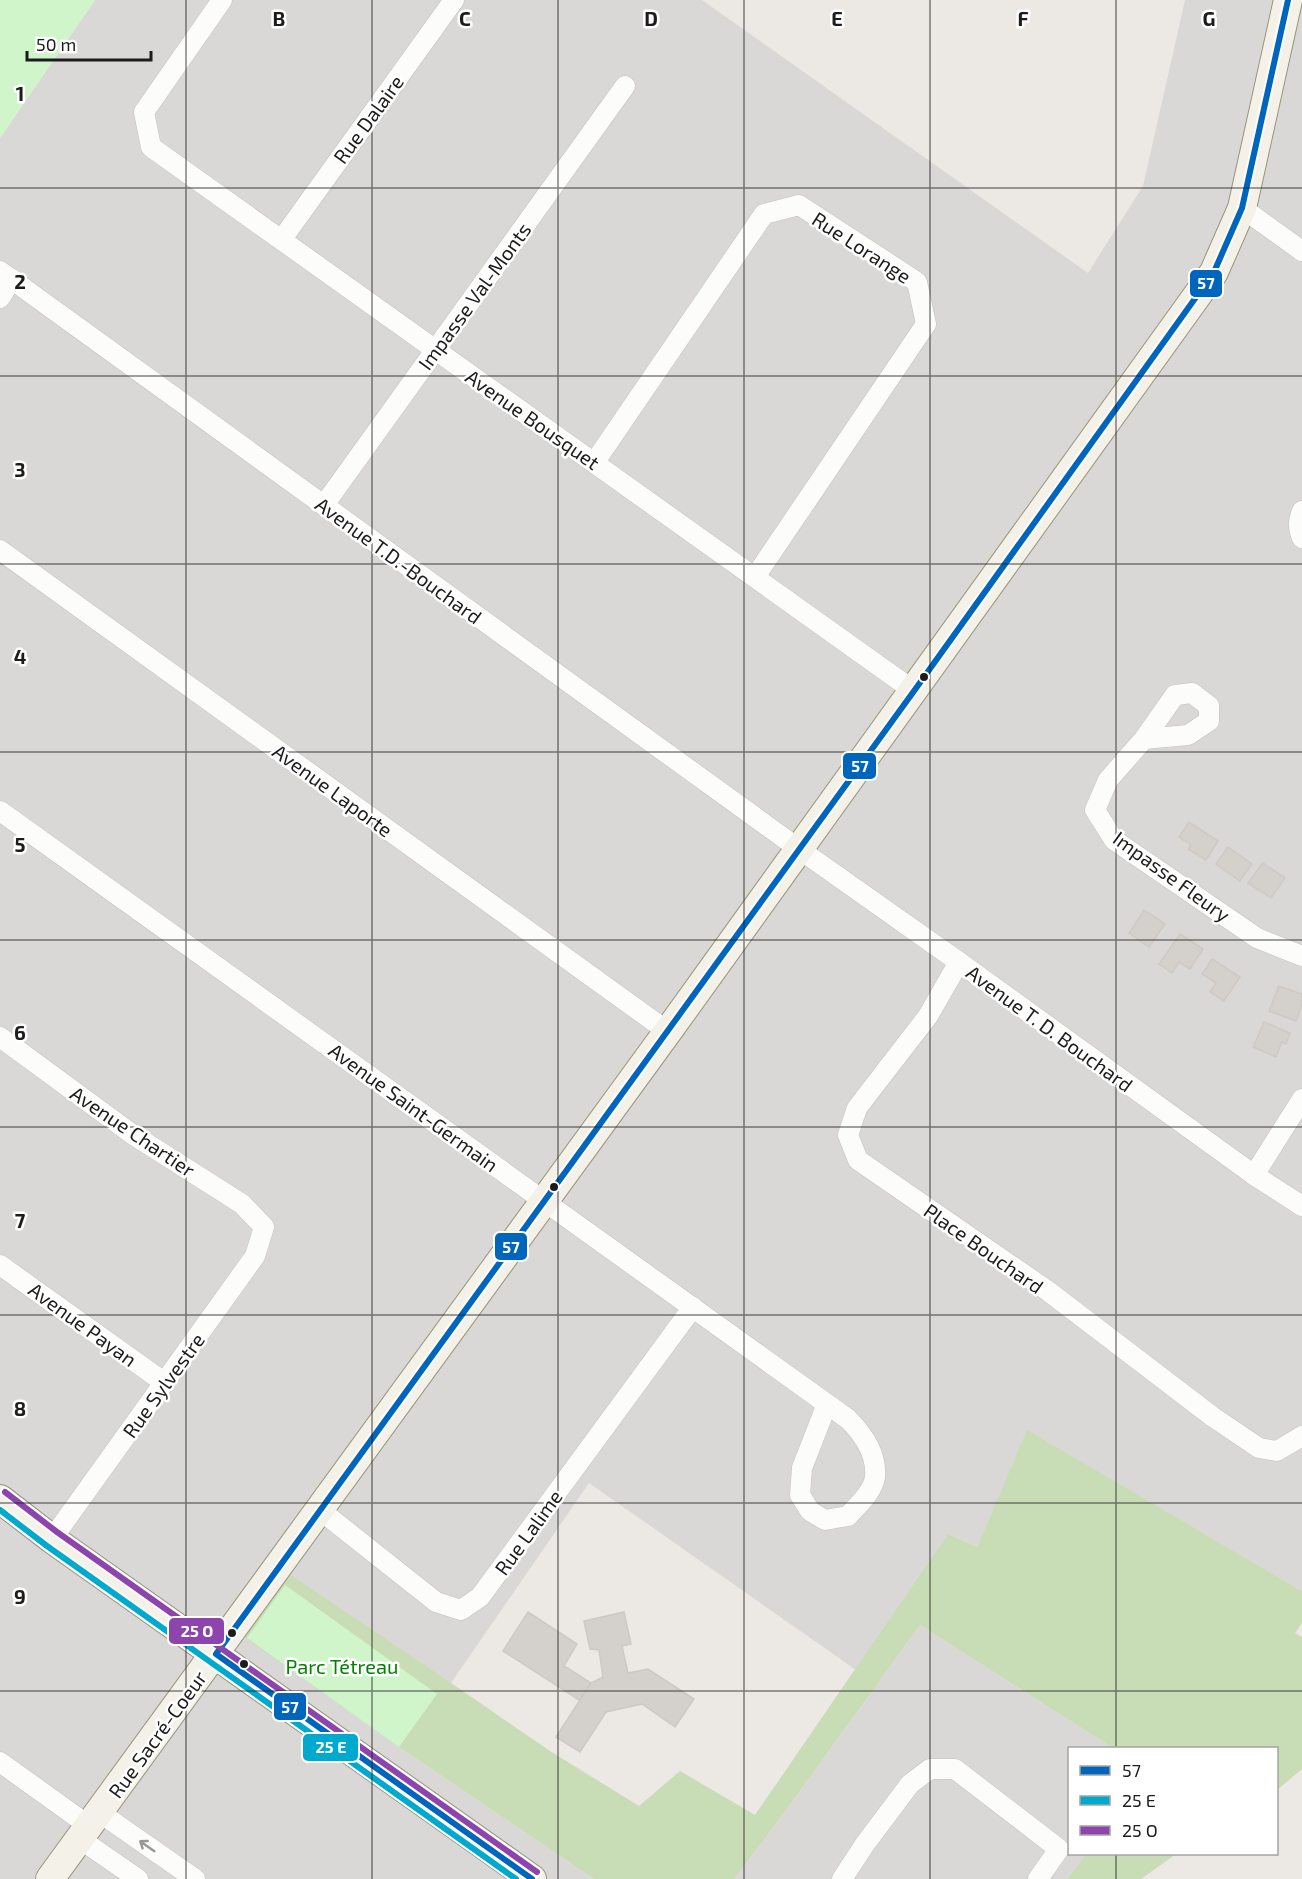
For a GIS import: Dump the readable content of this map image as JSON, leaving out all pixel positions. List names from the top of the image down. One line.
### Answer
{"streets":{"street":["Rue Dalaire","Rue Lorange","Impasse Val-Monts","Avenue Bousquet","Avenue T.D.-Bouchard","Avenue Laporte","Impasse Fleury","Avenue T. D. Bouchard","Avenue Saint-Germain","Avenue Chartier","Place Bouchard","Avenue Payan","Rue Sylvestre","Rue Lalime","Rue Sacré-Coeur"]},"crossings":[["Rue Dalaire","Avenue Bousquet"],["Rue Lorange","Avenue Bousquet"],["Impasse Val-Monts","Avenue Bousquet"],["Impasse Val-Monts","Avenue T.D.-Bouchard"],["Avenue Bousquet","Rue Sacré-Coeur"],["Avenue T.D.-Bouchard","Avenue T. D. Bouchard"],["Avenue T.D.-Bouchard","Rue Sacré-Coeur"],["Avenue Laporte","Rue Sacré-Coeur"],["Avenue T. D. Bouchard","Place Bouchard"],["Avenue T. D. Bouchard","Rue Sacré-Coeur"],["Avenue Saint-Germain","Rue Lalime"],["Avenue Saint-Germain","Rue Sacré-Coeur"],["Avenue Chartier","Rue Sylvestre"],["Avenue Payan","Rue Sylvestre"],["Rue Lalime","Rue Sacré-Coeur"]],"parks":["Parc Tétreau"],"lines":["transit line 57"],"legend":["57","25 E","25 O"],"scale_bar":"50 m","grid":{"columns":["B","C","D","E","F","G"],"rows":["1","2","3","4","5","6","7","8","9"]}}
